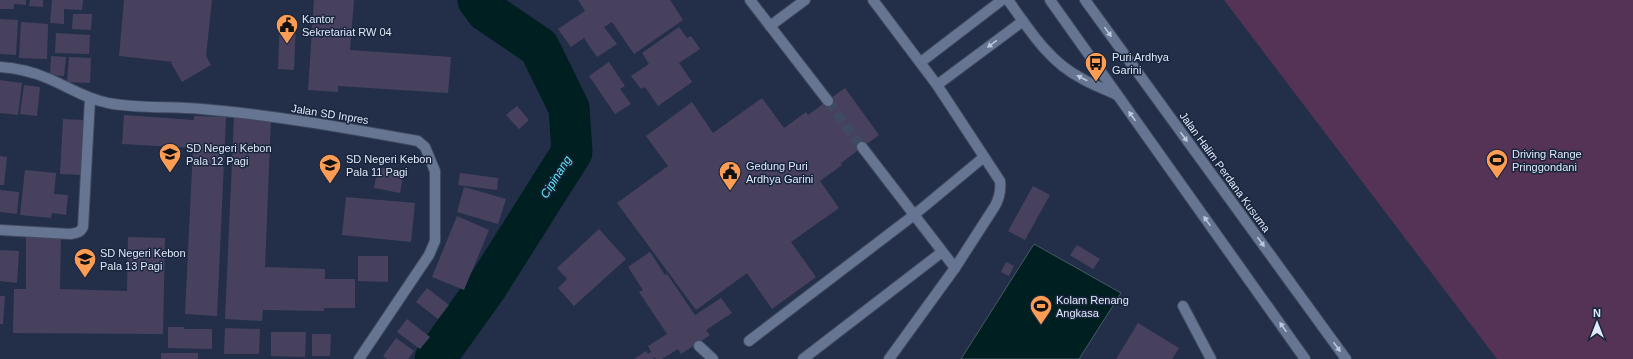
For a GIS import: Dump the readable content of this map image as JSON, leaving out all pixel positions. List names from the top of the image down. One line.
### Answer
{"streets":{"street":["Jalan SD Inpres","Jalan Halim Perdana Kusuma"]},"water":["Cipinang"],"places":{"public building":["Kantor Sekretariat RW 04","Gedung Puri Ardhya Garini"],"bus stop":["Puri Ardhya Garini"],"school or university":["SD Negeri Kebon Pala 12 Pagi","SD Negeri Kebon Pala 11 Pagi","SD Negeri Kebon Pala 13 Pagi"],"sports":["Driving Range Pringgondani","Kolam Renang Angkasa"]},"north":"top"}
